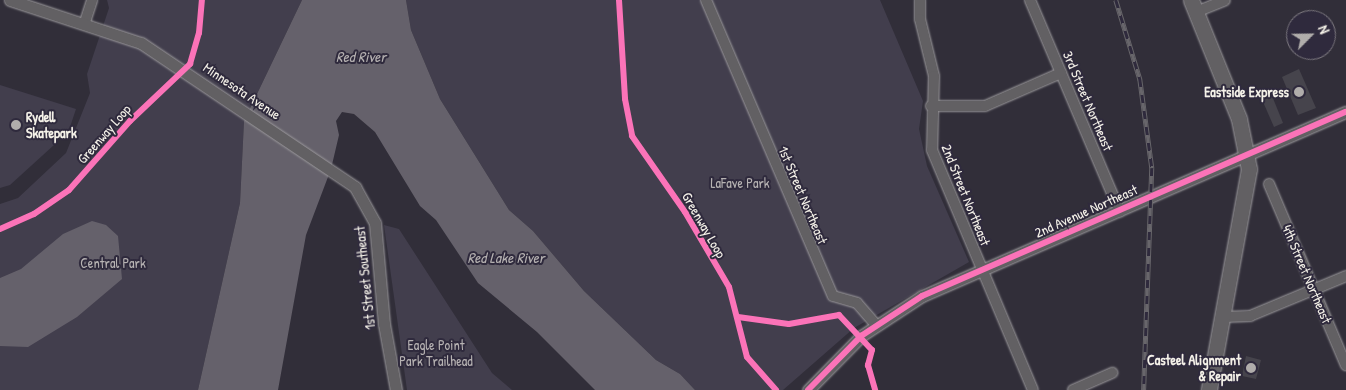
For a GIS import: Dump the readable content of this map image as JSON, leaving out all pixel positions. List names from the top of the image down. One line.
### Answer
{"streets":{"street":["Minnesota Avenue","3rd Street Northeast","1st Street Northeast","2nd Street Northeast","2nd Avenue Northeast","4th Street Northeast","1st Street Southeast"],"cycle path":["Greenway Loop"]},"crossings":[["Minnesota Avenue","1st Street Southeast"],["3rd Street Northeast","2nd Avenue Northeast"],["1st Street Northeast","2nd Avenue Northeast"],["2nd Street Northeast","2nd Avenue Northeast"]],"water":["Red River","Red Lake River"],"parks":["LaFave Park","Central Park","Eagle Point Park Trailhead"],"places":["Eastside Express","Rydell Skatepark","Casteel Alignment & Repair"],"north":"top right"}
